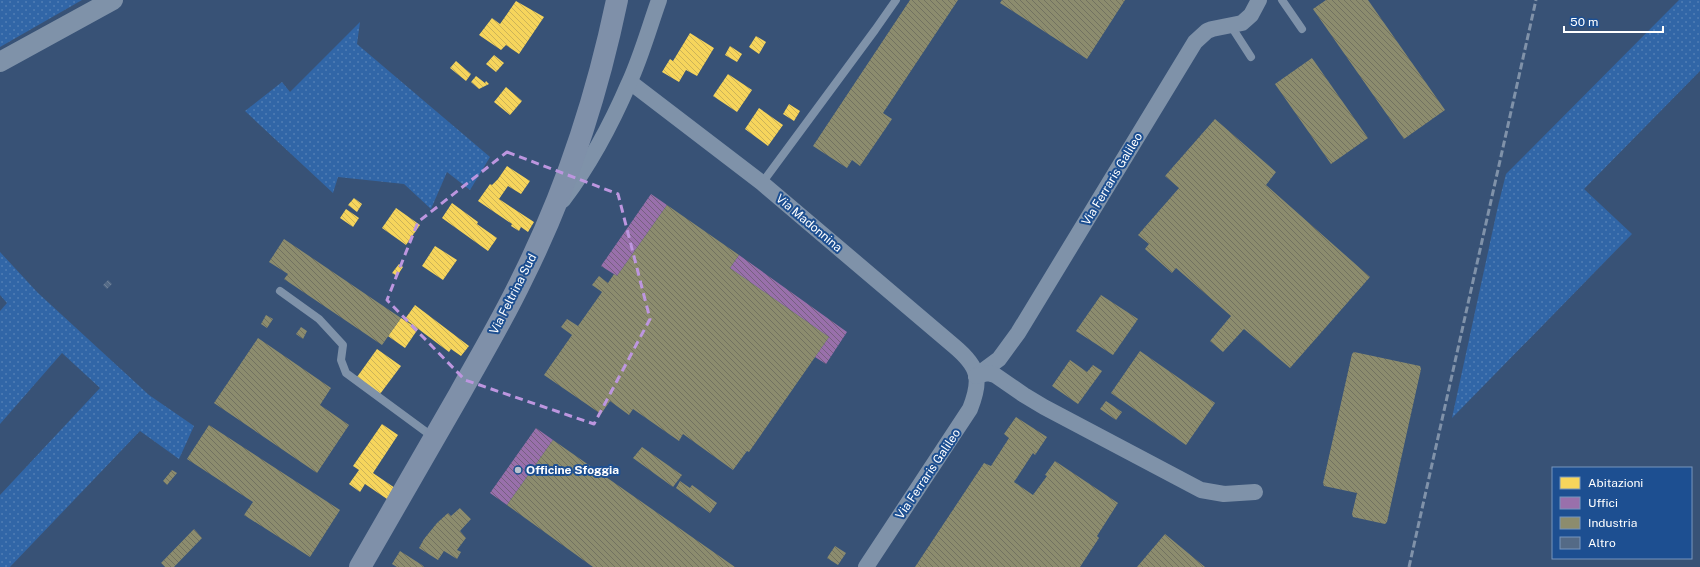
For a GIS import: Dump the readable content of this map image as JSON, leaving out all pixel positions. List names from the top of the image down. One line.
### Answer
{"streets":{"main road":["Via Feltrina Sud"],"street":["Via Ferraris Galileo","Via Madonnina"]},"crossings":[["Via Ferraris Galileo","Via Madonnina"]],"places":["Officine Sfoggia"],"legend":["Abitazioni","Uffici","Industria","Altro"],"scale_bar":"50 m"}
